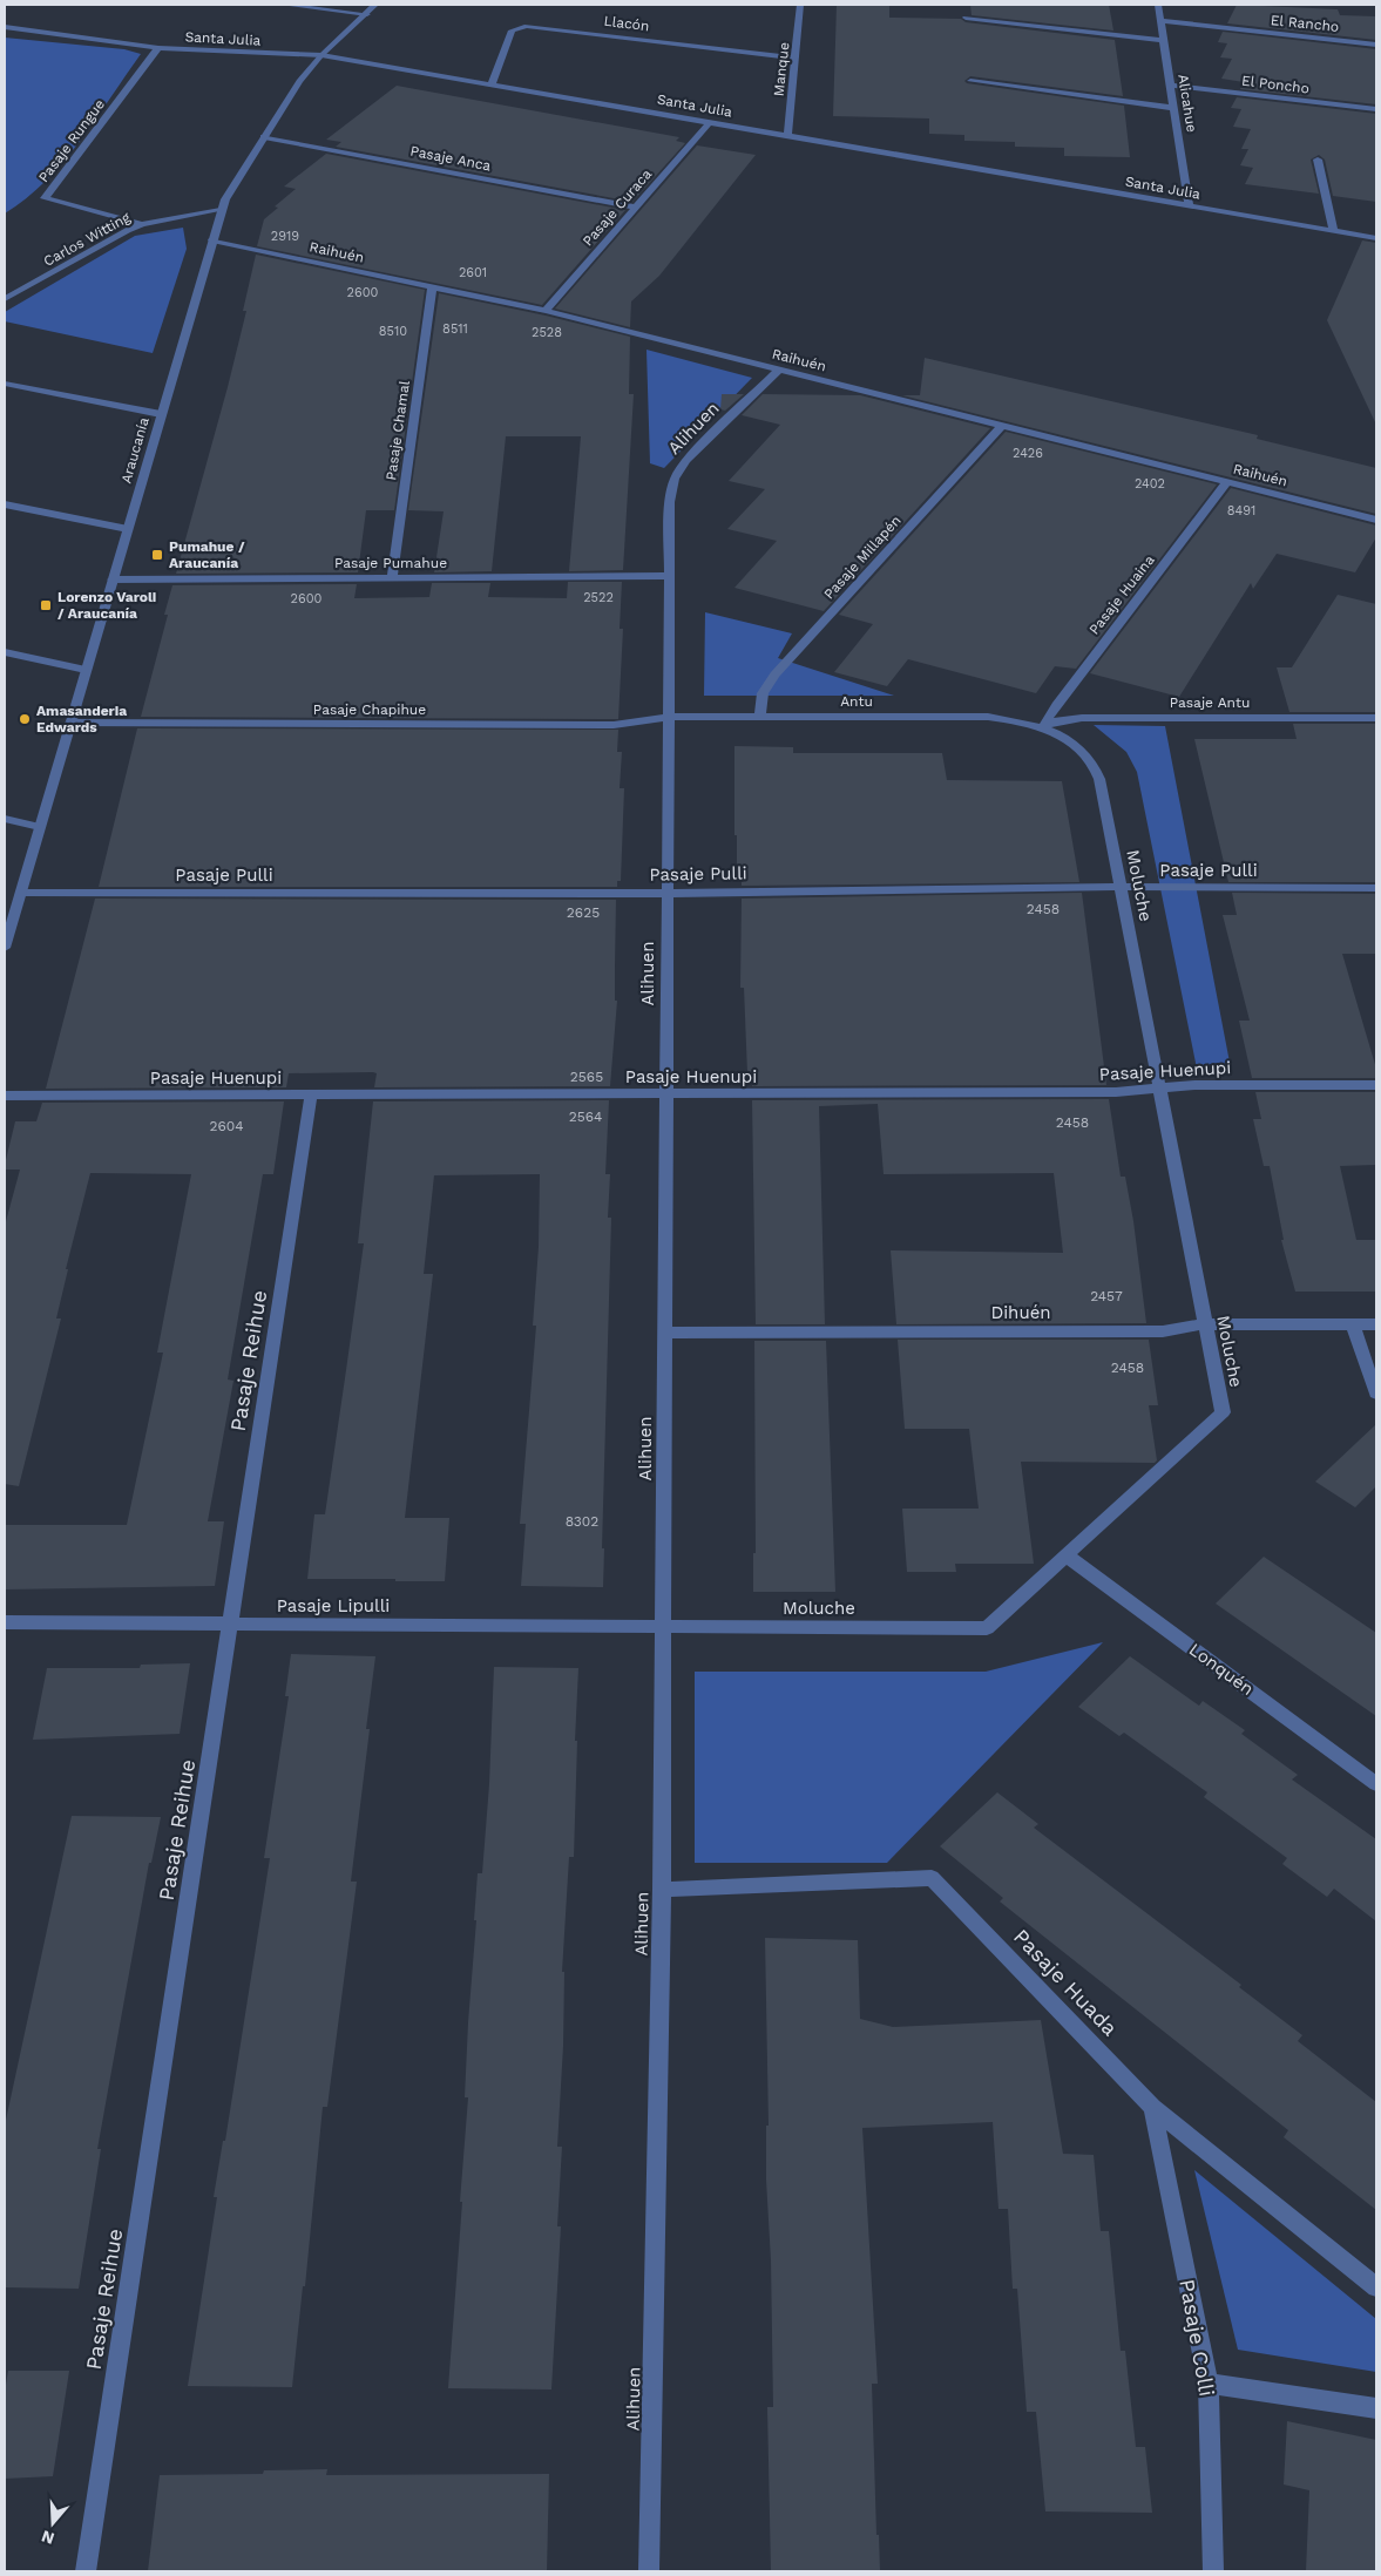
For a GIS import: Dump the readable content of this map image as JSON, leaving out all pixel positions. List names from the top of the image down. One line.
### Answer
{"streets":{"street":["Llacón","El Rancho","Santa Julia","Manque","El Poncho","Alicahue","Pasaje Rungue","Pasaje Anca","Pasaje Curaca","Carlos Witting","Raihuén","Alihuen","Pasaje Chamal","Araucanía","Pasaje Millapén","Pasaje Pumahue","Pasaje Huaina","Antu","Pasaje Antu","Pasaje Chapihue","Pasaje Pulli","Moluche","Pasaje Huenupi","Dihuén","Pasaje Reihue","Pasaje Lipulli","Lonquén","Pasaje Huada","Pasaje Colli"]},"crossings":[["Llacón","Santa Julia"],["Llacón","Manque"],["El Rancho","Alicahue"],["Santa Julia","Manque"],["Santa Julia","Alicahue"],["Santa Julia","Pasaje Rungue"],["Santa Julia","Pasaje Curaca"],["Santa Julia","Araucanía"],["El Poncho","Alicahue"],["Pasaje Rungue","Carlos Witting"],["Pasaje Anca","Pasaje Curaca"],["Pasaje Anca","Araucanía"],["Pasaje Curaca","Raihuén"],["Carlos Witting","Araucanía"],["Raihuén","Alihuen"],["Raihuén","Pasaje Chamal"],["Raihuén","Araucanía"],["Raihuén","Pasaje Millapén"],["Raihuén","Pasaje Huaina"],["Alihuen","Pasaje Pumahue"],["Alihuen","Antu"],["Alihuen","Pasaje Chapihue"],["Alihuen","Pasaje Pulli"],["Alihuen","Moluche"],["Alihuen","Pasaje Huenupi"],["Alihuen","Dihuén"],["Alihuen","Pasaje Lipulli"],["Alihuen","Pasaje Huada"],["Pasaje Chamal","Pasaje Pumahue"],["Araucanía","Pasaje Pumahue"],["Araucanía","Pasaje Chapihue"],["Araucanía","Pasaje Pulli"],["Pasaje Millapén","Antu"],["Pasaje Huaina","Antu"],["Pasaje Huaina","Pasaje Antu"],["Pasaje Huaina","Moluche"],["Antu","Pasaje Antu"],["Antu","Pasaje Chapihue"],["Antu","Moluche"],["Pasaje Antu","Moluche"],["Pasaje Pulli","Moluche"],["Moluche","Pasaje Huenupi"],["Moluche","Dihuén"],["Moluche","Pasaje Lipulli"],["Moluche","Lonquén"],["Pasaje Huenupi","Pasaje Reihue"],["Pasaje Reihue","Pasaje Lipulli"],["Pasaje Huada","Pasaje Colli"]],"places":{"transit":["Pumahue / Araucanía","Lorenzo Varoli / Araucanía"],"other":["Amasanderia Edwards"]},"house_numbers":["2919","2601","2600","8511","8510","2528","2426","2402","8491","2522","2600","2458","2625","2565","2564","2458","2604","2457","2458","8302"],"north":"bottom"}
